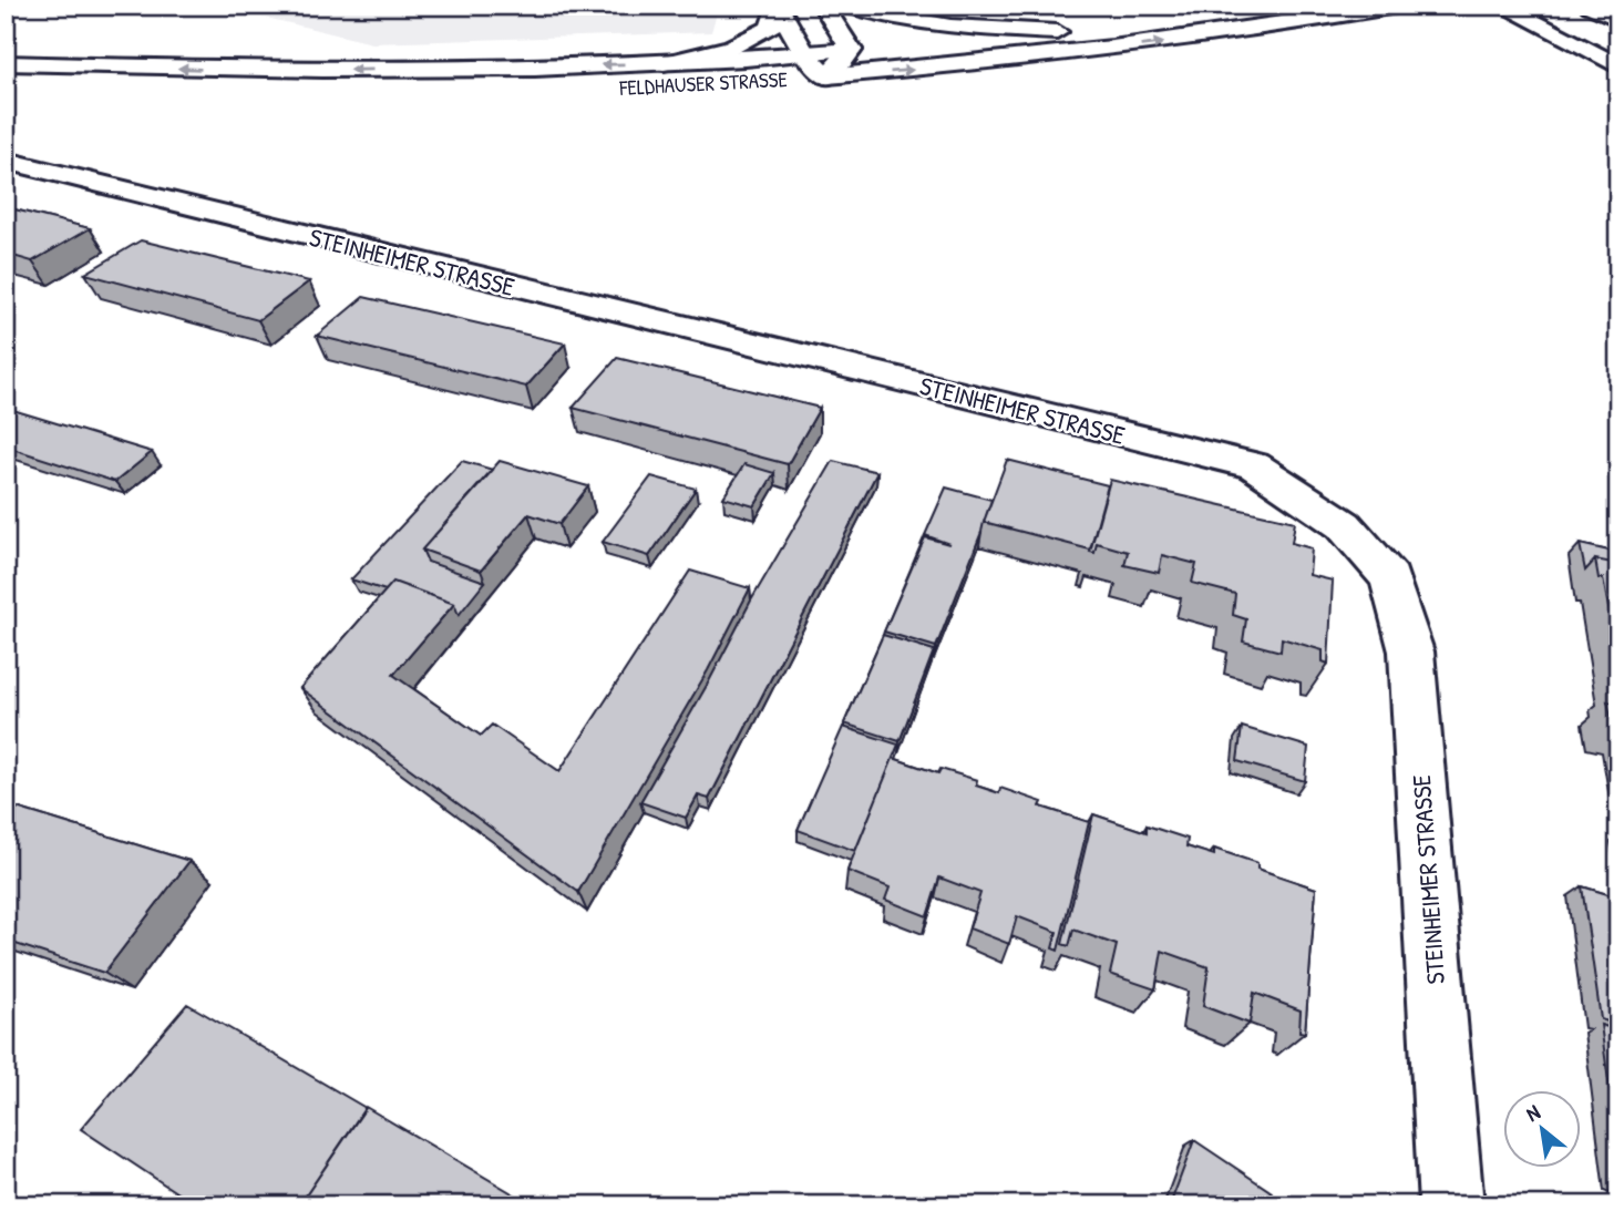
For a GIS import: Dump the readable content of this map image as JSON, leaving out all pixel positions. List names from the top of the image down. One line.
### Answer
{"streets":{"main road":["FELDHAUSER STRASSE","STEINHEIMER STRASSE"]},"north":"top left"}
